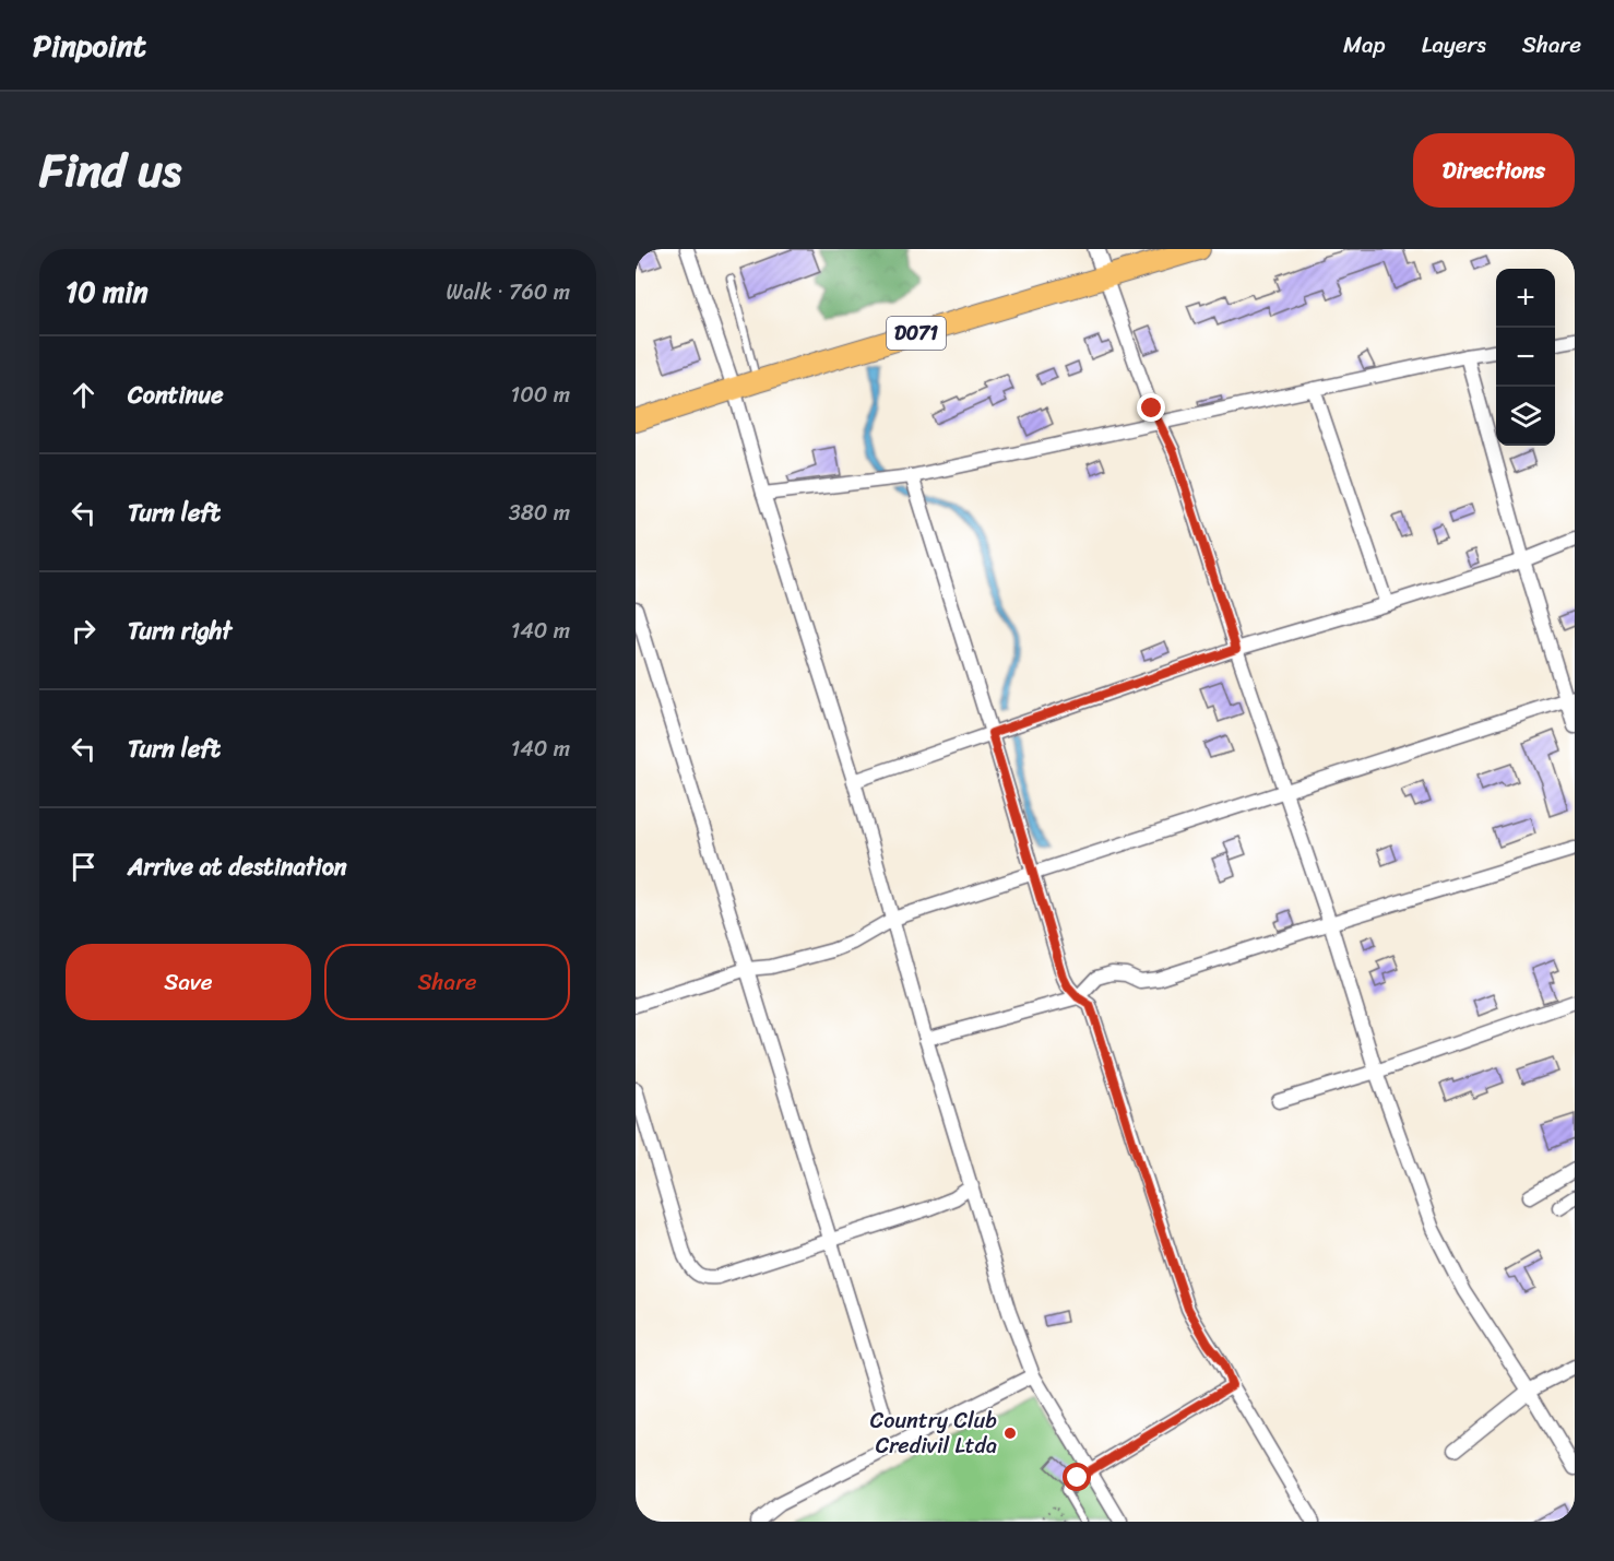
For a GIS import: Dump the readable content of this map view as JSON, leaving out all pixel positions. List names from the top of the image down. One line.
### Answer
{"streets":{"main road":["D071"]},"places":["Country Club Credivil Ltda"],"page":{"header":"Pinpoint","nav":["Map","Layers","Share"],"title":"Find us","buttons":["Directions",["Save","Share"]],"heading":["10 min","Walk · 760 m"],"map_buttons":["+","−"],"list":[["Continue","100 m"],["Turn left","380 m"],["Turn right","140 m"],["Turn left","140 m"],"Arrive at destination"]}}
